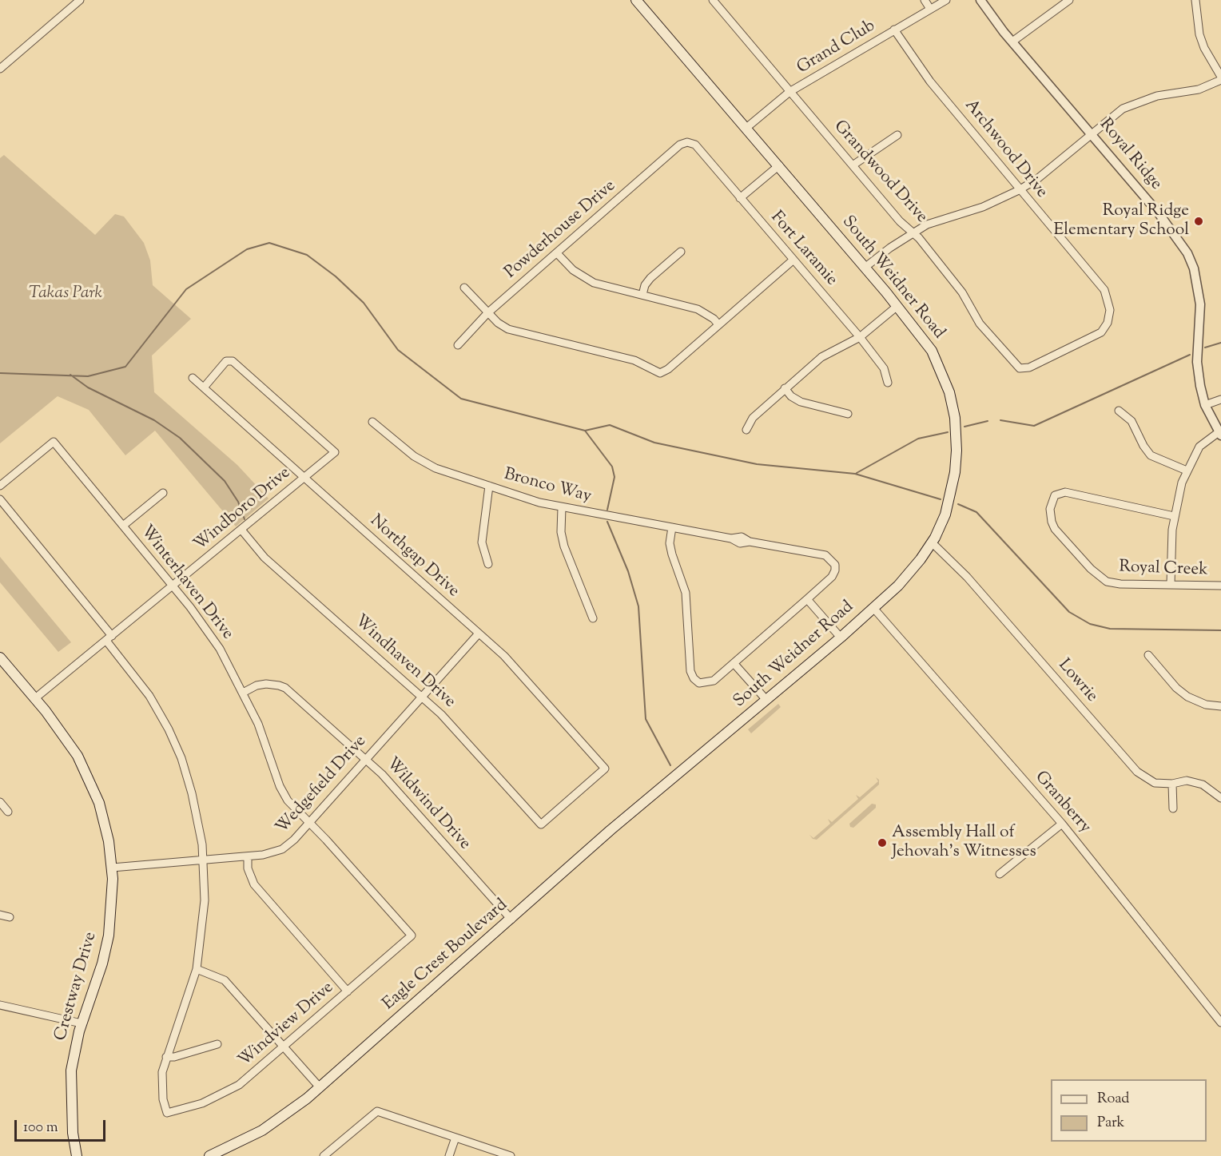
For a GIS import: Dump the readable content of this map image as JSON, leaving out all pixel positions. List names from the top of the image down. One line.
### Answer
{"streets":{"main road":["South Weidner Road","Eagle Crest Boulevard","Crestway Drive"],"street":["Grand Club","Archwood Drive","Royal Ridge","Grandwood Drive","Powderhouse Drive","Fort Laramie","Bronco Way","Windboro Drive","Northgap Drive","Royal Creek","Winterhaven Drive","Windhaven Drive","Lowrie","Wedgefield Drive","Granberry","Wildwind Drive","Windview Drive"]},"crossings":[["Grand Club","Archwood Drive"],["Grand Club","Grandwood Drive"],["Grand Club","South Weidner Road"],["Archwood Drive","Grandwood Drive"],["Powderhouse Drive","Fort Laramie"],["South Weidner Road","Lowrie"],["South Weidner Road","Granberry"],["South Weidner Road","Eagle Crest Boulevard"],["Windboro Drive","Northgap Drive"],["Windboro Drive","Winterhaven Drive"],["Windboro Drive","Windhaven Drive"],["Windboro Drive","Crestway Drive"],["Northgap Drive","Windhaven Drive"],["Northgap Drive","Wedgefield Drive"],["Winterhaven Drive","Wedgefield Drive"],["Winterhaven Drive","Wildwind Drive"],["Winterhaven Drive","Windview Drive"],["Windhaven Drive","Wedgefield Drive"],["Wedgefield Drive","Wildwind Drive"],["Wedgefield Drive","Crestway Drive"],["Wildwind Drive","Eagle Crest Boulevard"]],"parks":["Takas Park"],"places":["Royal Ridge Elementary School","Assembly Hall of Jehovah's Witnesses"],"legend":["Road","Park"],"scale_bar":"100 m"}
